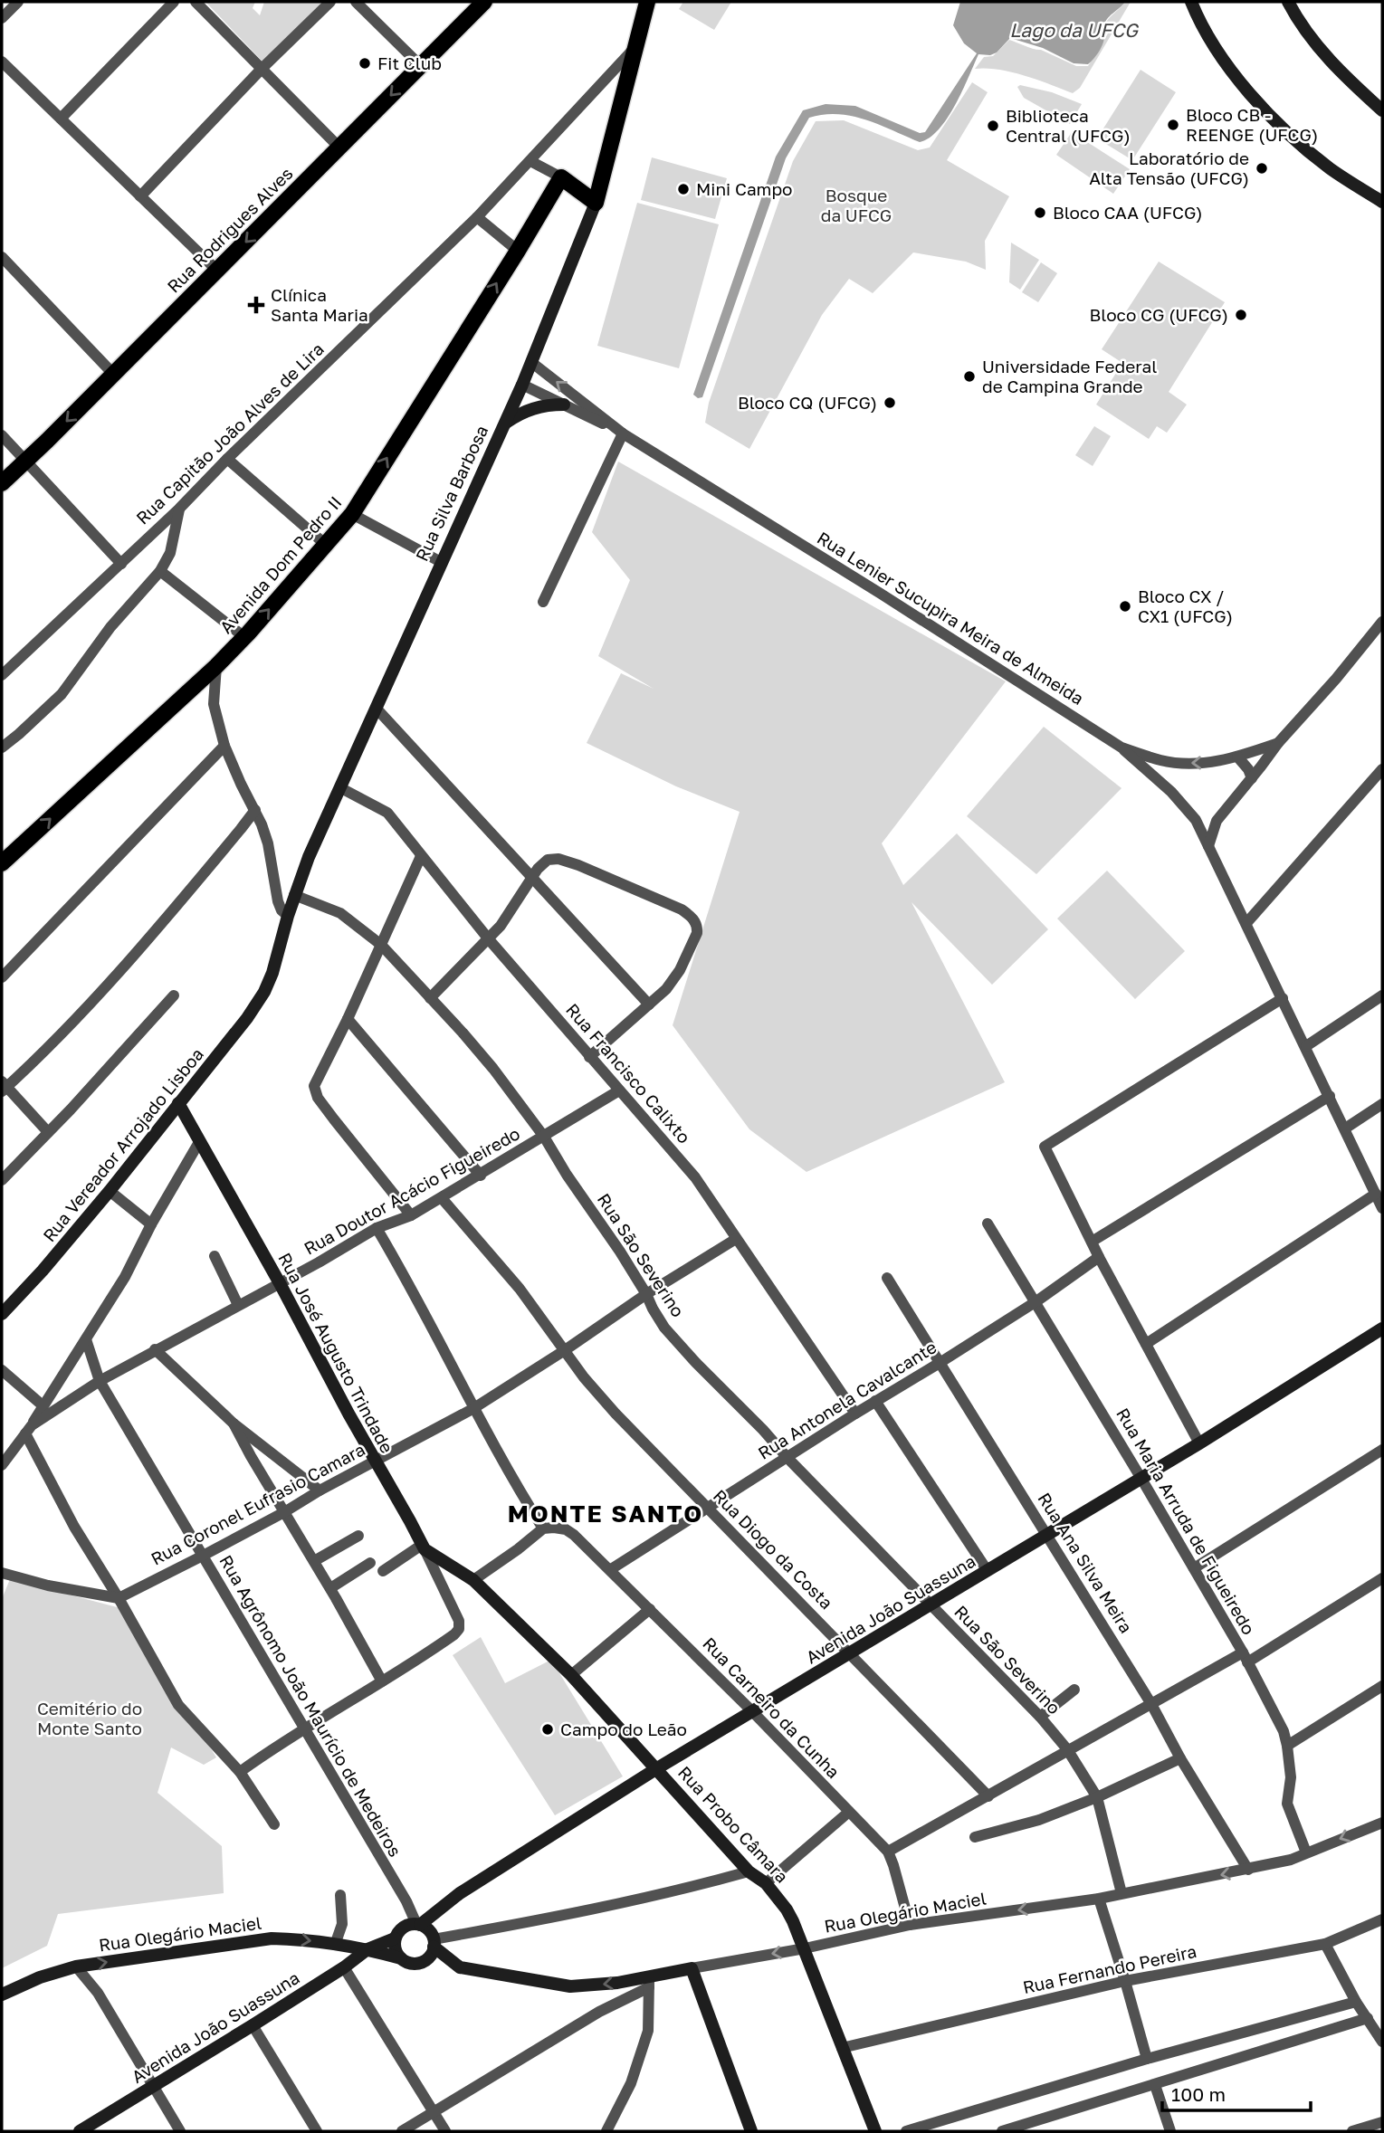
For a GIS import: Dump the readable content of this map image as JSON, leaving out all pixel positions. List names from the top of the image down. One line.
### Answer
{"streets":{"main road":["Rua Rodrigues Alves","Rua Silva Barbosa","Avenida Dom Pedro II","Rua Vereador Arrojado Lisboa","Rua José Augusto Trindade","Avenida João Suassuna","Rua Probo Câmara","Rua Olegário Maciel"],"street":["Rua Capitão João Alves de Lira","Rua Lenier Sucupira Meira de Almeida","Rua Francisco Calixto","Rua Doutor Acácio Figueiredo","Rua São Severino","Rua Antonela Cavalcante","Rua Coronel Eufrasio Camara","Rua Maria Arruda de Figueiredo","Rua Diogo da Costa","Rua Ana Silva Meira","Rua Agrônomo João Maurício de Medeiros","Rua Carneiro da Cunha","Rua Fernando Pereira"]},"crossings":[["Rua Capitão João Alves de Lira","Rua Silva Barbosa"],["Rua Silva Barbosa","Rua Lenier Sucupira Meira de Almeida"],["Rua Silva Barbosa","Rua Francisco Calixto"],["Rua Silva Barbosa","Rua Vereador Arrojado Lisboa"],["Rua Silva Barbosa","Rua São Severino"],["Rua Francisco Calixto","Rua Doutor Acácio Figueiredo"],["Rua Francisco Calixto","Rua Antonela Cavalcante"],["Rua Francisco Calixto","Rua Coronel Eufrasio Camara"],["Rua Vereador Arrojado Lisboa","Rua José Augusto Trindade"],["Rua Doutor Acácio Figueiredo","Rua São Severino"],["Rua Doutor Acácio Figueiredo","Rua José Augusto Trindade"],["Rua Doutor Acácio Figueiredo","Rua Diogo da Costa"],["Rua Doutor Acácio Figueiredo","Rua Agrônomo João Maurício de Medeiros"],["Rua São Severino","Rua Antonela Cavalcante"],["Rua São Severino","Rua Coronel Eufrasio Camara"],["Rua São Severino","Avenida João Suassuna"],["Rua São Severino","Rua Olegário Maciel"],["Rua José Augusto Trindade","Rua Coronel Eufrasio Camara"],["Rua José Augusto Trindade","Rua Probo Câmara"],["Rua Antonela Cavalcante","Rua Maria Arruda de Figueiredo"],["Rua Antonela Cavalcante","Rua Diogo da Costa"],["Rua Antonela Cavalcante","Rua Ana Silva Meira"],["Rua Antonela Cavalcante","Rua Carneiro da Cunha"],["Rua Coronel Eufrasio Camara","Rua Diogo da Costa"],["Rua Coronel Eufrasio Camara","Rua Agrônomo João Maurício de Medeiros"],["Rua Maria Arruda de Figueiredo","Avenida João Suassuna"],["Rua Maria Arruda de Figueiredo","Rua Olegário Maciel"],["Rua Diogo da Costa","Avenida João Suassuna"],["Rua Ana Silva Meira","Avenida João Suassuna"],["Rua Ana Silva Meira","Rua Olegário Maciel"],["Avenida João Suassuna","Rua Agrônomo João Maurício de Medeiros"],["Avenida João Suassuna","Rua Carneiro da Cunha"],["Avenida João Suassuna","Rua Probo Câmara"],["Avenida João Suassuna","Rua Olegário Maciel"],["Rua Agrônomo João Maurício de Medeiros","Rua Olegário Maciel"],["Rua Carneiro da Cunha","Rua Olegário Maciel"],["Rua Probo Câmara","Rua Olegário Maciel"],["Rua Probo Câmara","Rua Fernando Pereira"]],"one_way":["Rua Rodrigues Alves","Avenida Dom Pedro II"],"districts":["MONTE SANTO"],"water":["Lago da UFCG"],"parks":["Bosque da UFCG","Cemitério do Monte Santo"],"places":{"other":["Fit Club","Bloco CB - REENGE (UFCG)","Biblioteca Central (UFCG)","Laboratório de Alta Tensão (UFCG)","Mini Campo","Bloco CAA (UFCG)","Bloco CG (UFCG)","Universidade Federal de Campina Grande","Bloco CQ (UFCG)","Bloco CX / CX1 (UFCG)","Campo do Leão"],"health":["Clínica Santa Maria"]},"scale_bar":"100 m"}
